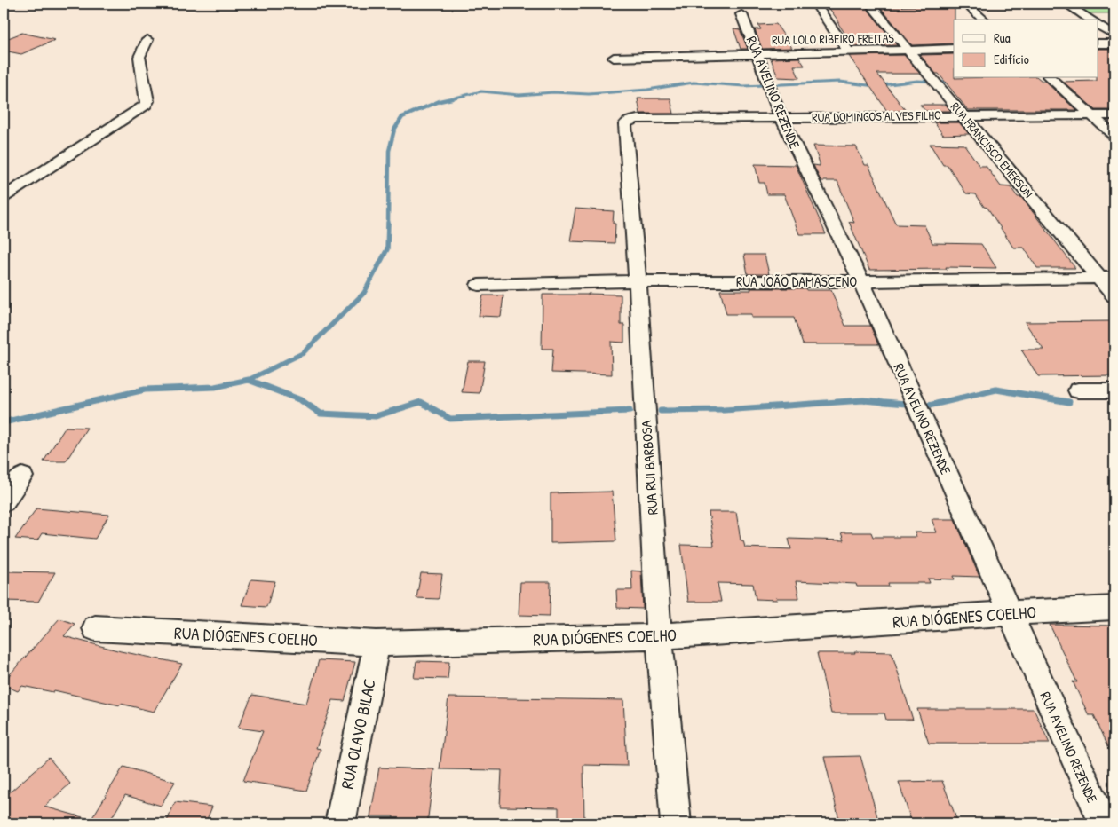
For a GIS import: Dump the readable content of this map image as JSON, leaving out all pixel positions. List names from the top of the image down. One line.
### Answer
{"streets":{"street":["RUA LOLO RIBEIRO FREITAS","RUA AVELINO REZENDE","RUA DOMINGOS ALVES FILHO","RUA FRANCISCO EMERSON","RUA JOÃO DAMASCENO","RUA RUI BARBOSA","RUA DIÓGENES COELHO","RUA OLAVO BILAC"]},"crossings":[["RUA LOLO RIBEIRO FREITAS","RUA AVELINO REZENDE"],["RUA LOLO RIBEIRO FREITAS","RUA FRANCISCO EMERSON"],["RUA AVELINO REZENDE","RUA DOMINGOS ALVES FILHO"],["RUA AVELINO REZENDE","RUA JOÃO DAMASCENO"],["RUA AVELINO REZENDE","RUA DIÓGENES COELHO"],["RUA DOMINGOS ALVES FILHO","RUA FRANCISCO EMERSON"],["RUA DOMINGOS ALVES FILHO","RUA RUI BARBOSA"],["RUA FRANCISCO EMERSON","RUA JOÃO DAMASCENO"],["RUA JOÃO DAMASCENO","RUA RUI BARBOSA"],["RUA RUI BARBOSA","RUA DIÓGENES COELHO"],["RUA DIÓGENES COELHO","RUA OLAVO BILAC"]],"legend":["Rua","Edifício"]}
